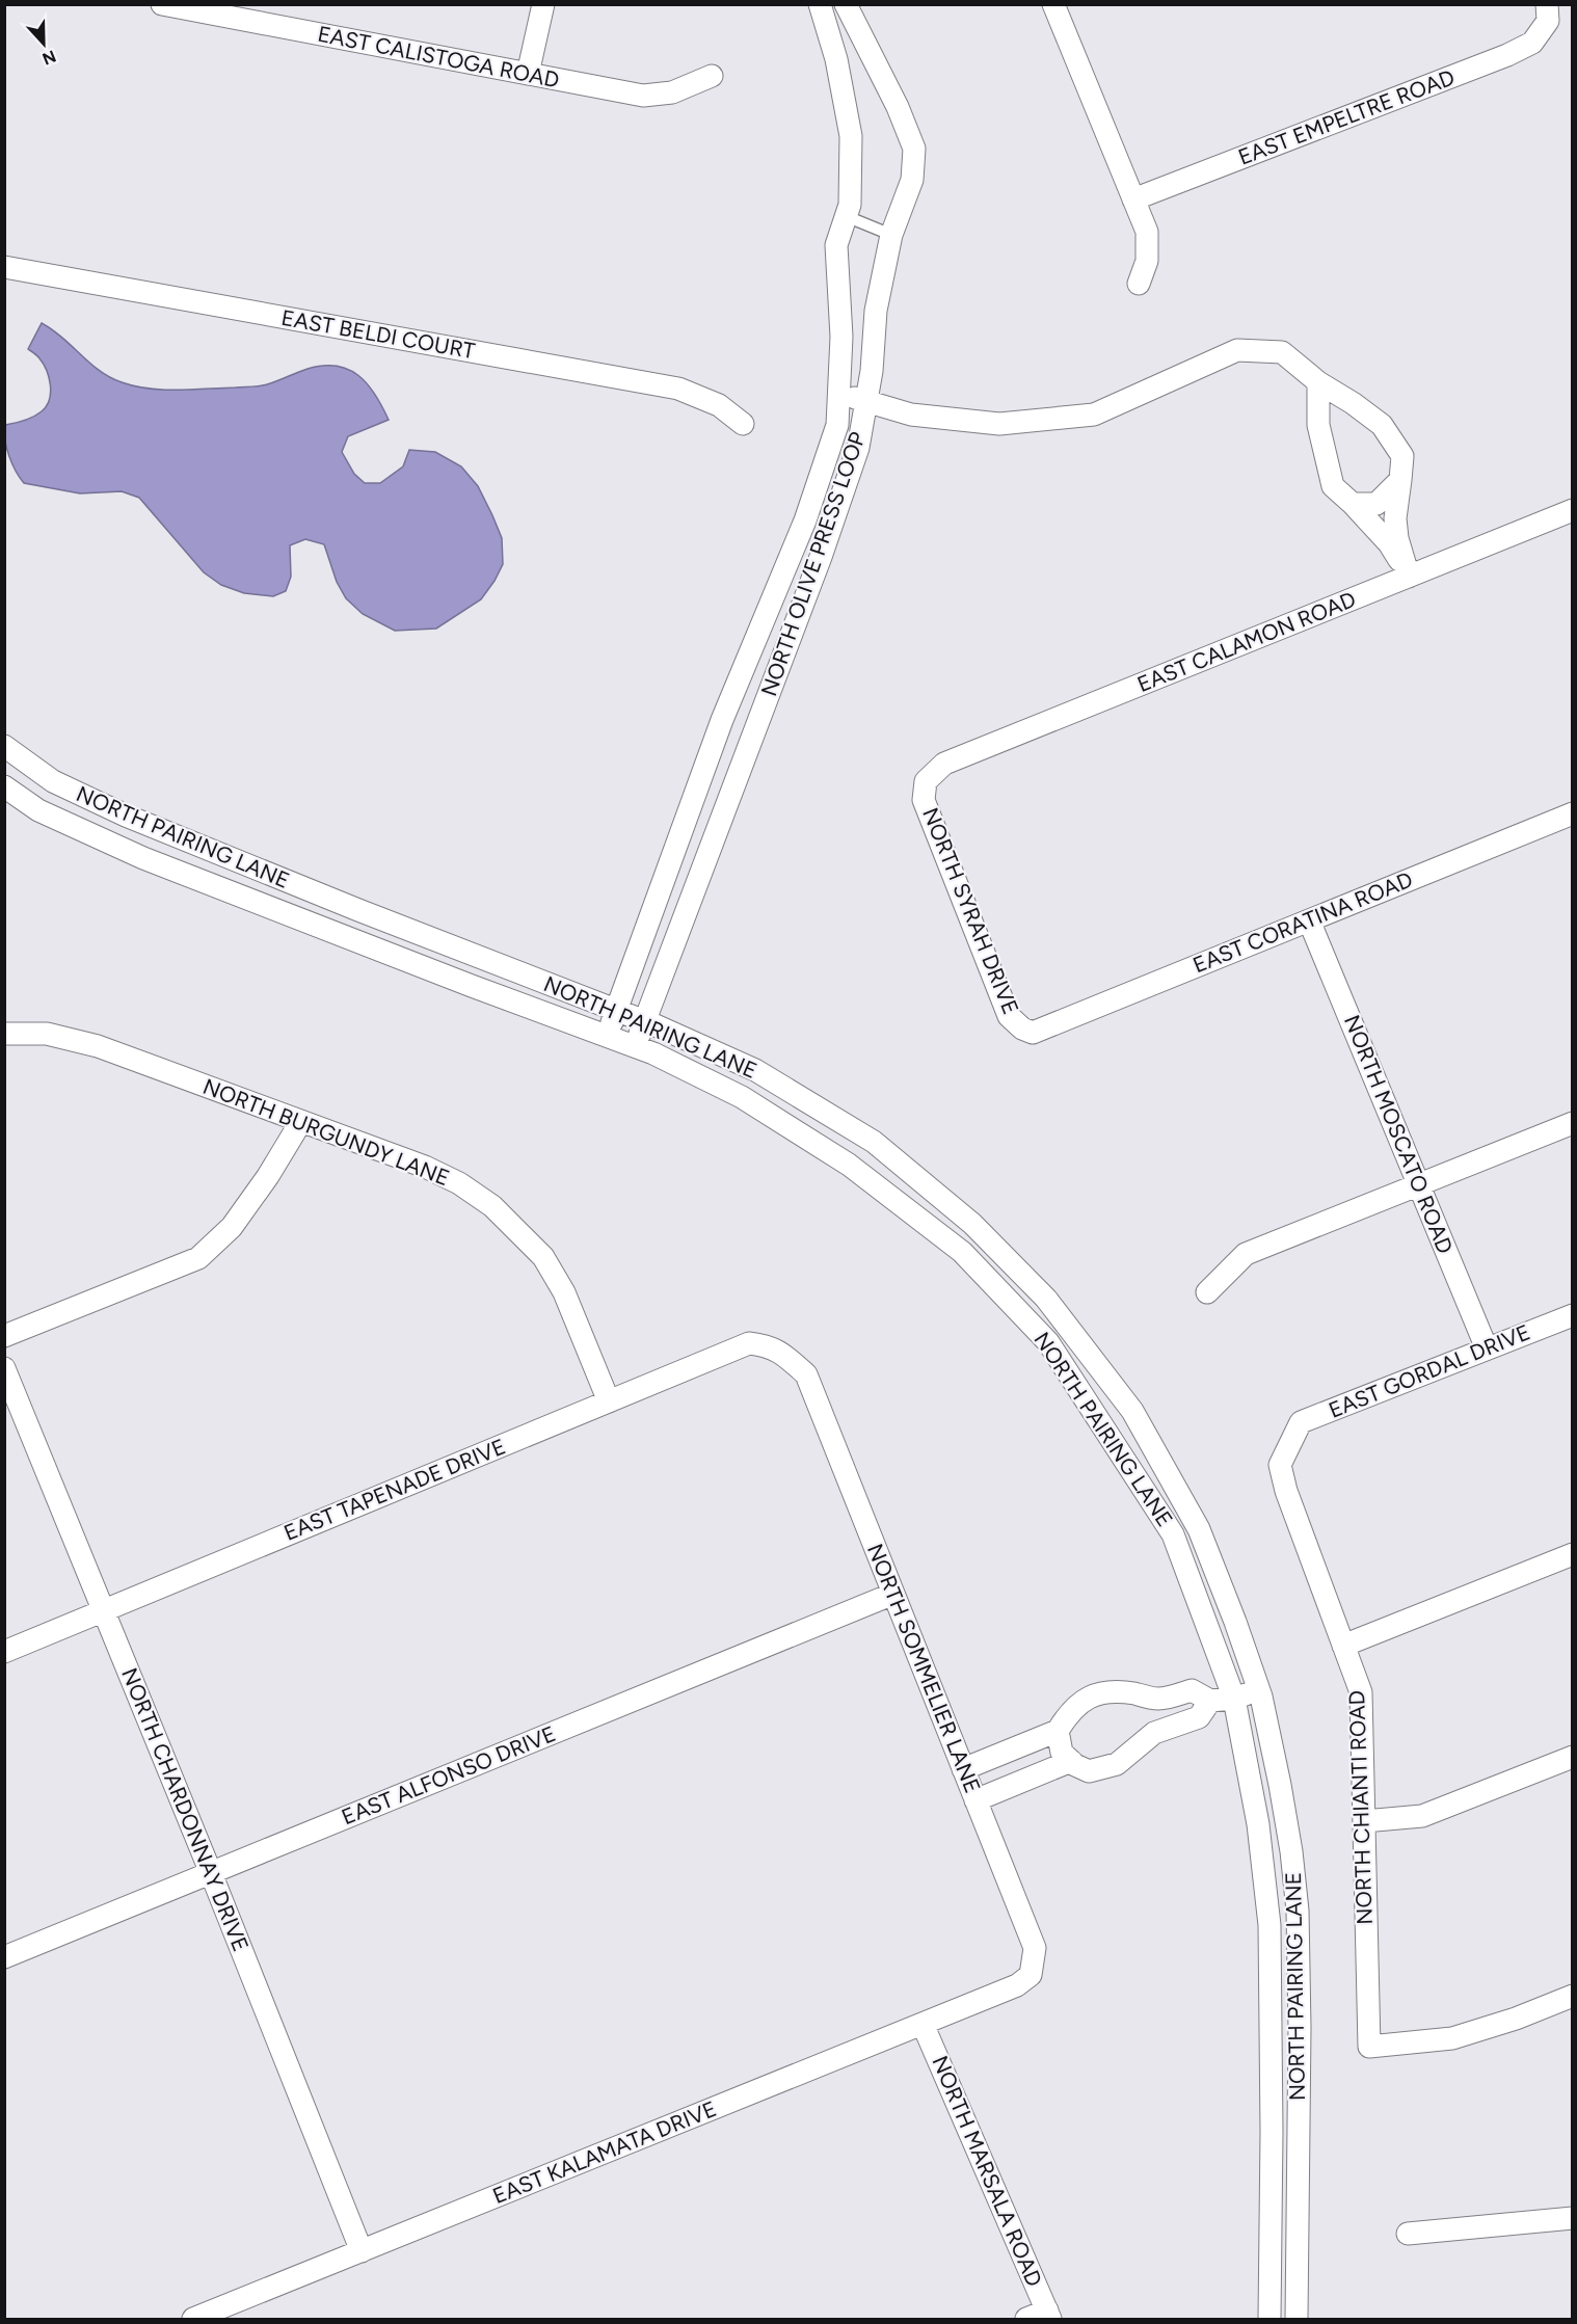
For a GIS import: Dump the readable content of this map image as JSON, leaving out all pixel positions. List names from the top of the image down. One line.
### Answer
{"streets":{"street":["EAST CALISTOGA ROAD","EAST EMPELTRE ROAD","EAST BELDI COURT","NORTH OLIVE PRESS LOOP","EAST CALAMON ROAD","NORTH PAIRING LANE","NORTH SYRAH DRIVE","EAST CORATINA ROAD","NORTH BURGUNDY LANE","NORTH MOSCATO ROAD","EAST GORDAL DRIVE","EAST TAPENADE DRIVE","NORTH SOMMELIER LANE","EAST ALFONSO DRIVE","NORTH CHIANTI ROAD","NORTH CHARDONNAY DRIVE","EAST KALAMATA DRIVE","NORTH MARSALA ROAD"]},"crossings":[["NORTH OLIVE PRESS LOOP","NORTH PAIRING LANE"],["EAST CALAMON ROAD","NORTH SYRAH DRIVE"],["NORTH SYRAH DRIVE","EAST CORATINA ROAD"],["EAST CORATINA ROAD","NORTH MOSCATO ROAD"],["NORTH BURGUNDY LANE","EAST TAPENADE DRIVE"],["NORTH MOSCATO ROAD","EAST GORDAL DRIVE"],["EAST GORDAL DRIVE","NORTH CHIANTI ROAD"],["EAST TAPENADE DRIVE","NORTH SOMMELIER LANE"],["EAST TAPENADE DRIVE","NORTH CHARDONNAY DRIVE"],["NORTH SOMMELIER LANE","EAST ALFONSO DRIVE"],["NORTH SOMMELIER LANE","EAST KALAMATA DRIVE"],["EAST ALFONSO DRIVE","NORTH CHARDONNAY DRIVE"],["NORTH CHARDONNAY DRIVE","EAST KALAMATA DRIVE"],["EAST KALAMATA DRIVE","NORTH MARSALA ROAD"]],"north":"bottom"}
